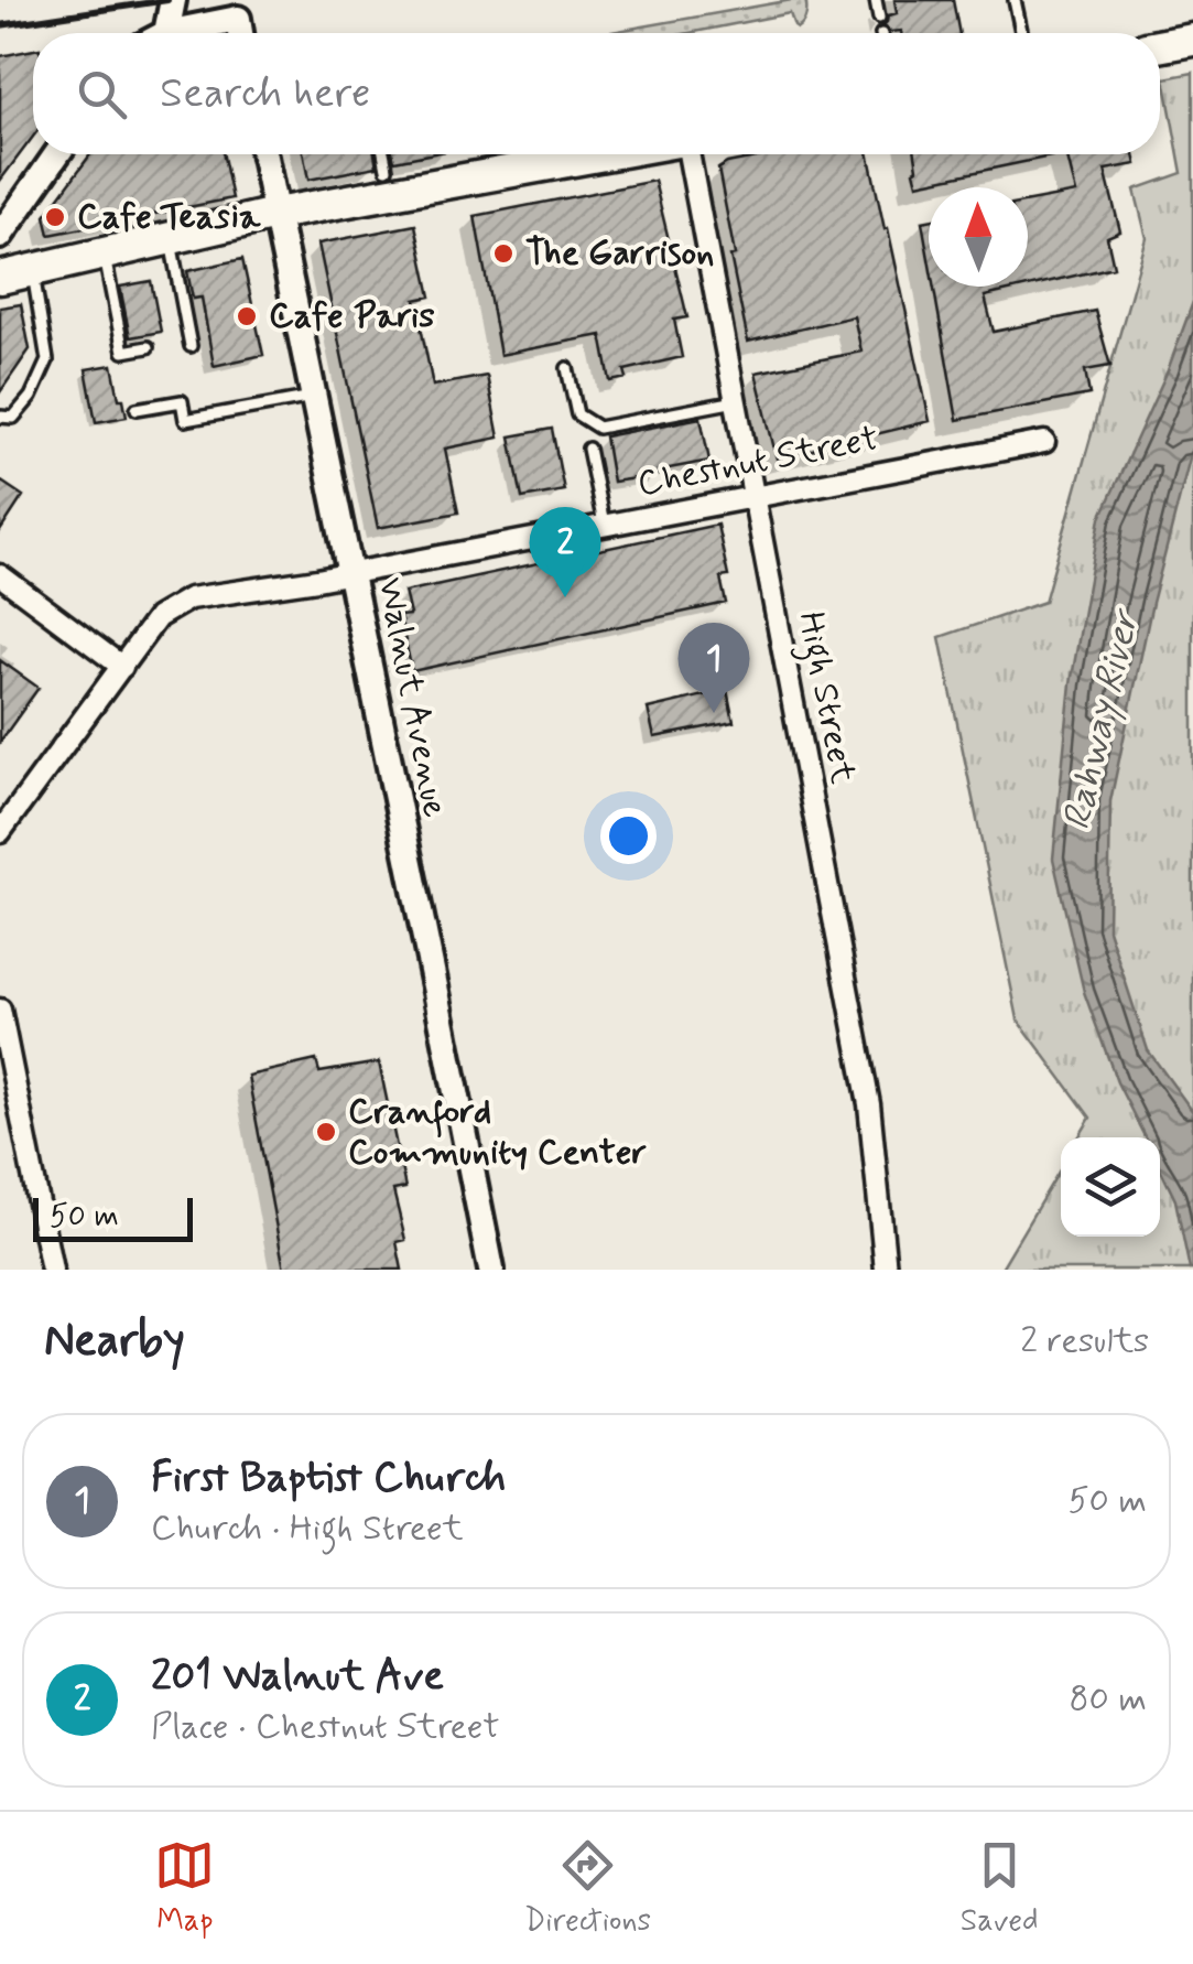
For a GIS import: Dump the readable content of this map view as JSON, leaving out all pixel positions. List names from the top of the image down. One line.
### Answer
{"streets":{"street":["Chestnut Street","Walnut Avenue","High Street"]},"crossings":[["Chestnut Street","Walnut Avenue"],["Chestnut Street","High Street"]],"water":["Rahway River"],"places":["Cafe Teasia","The Garrison","Cafe Paris","Cranford Community Center"],"scale_bar":"50 m","north":"top","page":{"search":"Search here","pins":["2","1"],"scale":"50 m","heading":["Nearby","2 results"],"list":[{"mark":"1","name":"First Baptist Church","note":"Church · High Street","value":"50 m"},{"mark":"2","name":"201 Walnut Ave","note":"Place · Chestnut Street","value":"80 m"}],"nav":["Map","Directions","Saved"]}}
